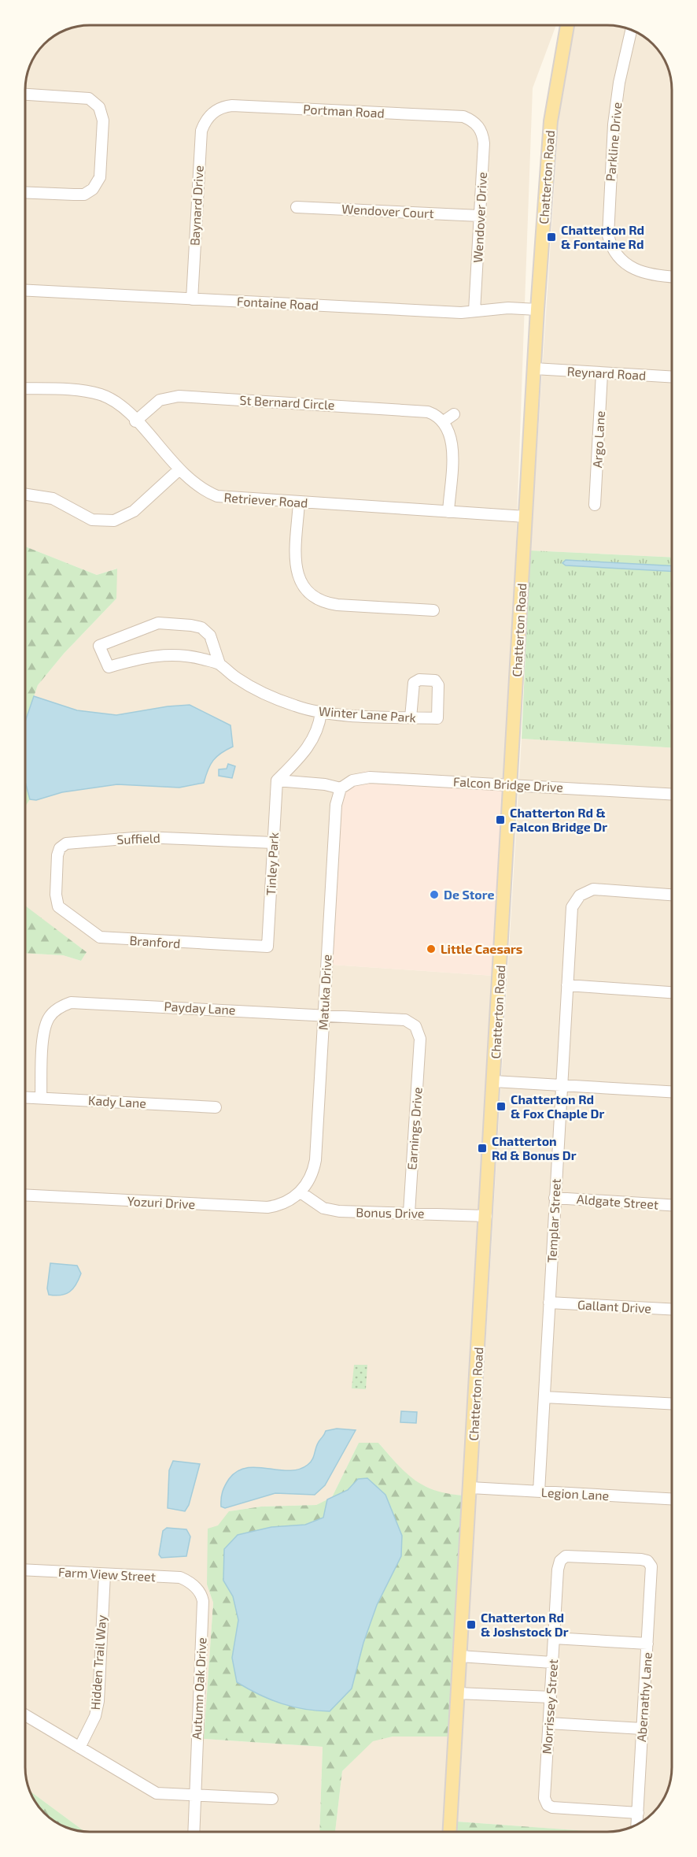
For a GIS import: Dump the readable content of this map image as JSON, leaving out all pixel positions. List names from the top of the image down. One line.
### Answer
{"streets":{"main road":["Chatterton Road"],"street":["Portman Road","Parkline Drive","Baynard Drive","Wendover Court","Wendover Drive","Fontaine Road","Reynard Road","St Bernard Circle","Argo Lane","Retriever Road","Winter Lane Park","Falcon Bridge Drive","Suffield","Tinley Park","Branford","Matuka Drive","Payday Lane","Kady Lane","Earnings Drive","Aldgate Street","Yozuri Drive","Bonus Drive","Templar Street","Gallant Drive","Legion Lane","Farm View Street","Hidden Trail Way","Autumn Oak Drive","Abernathy Lane","Morrissey Street"]},"crossings":[["Portman Road","Baynard Drive"],["Portman Road","Wendover Drive"],["Chatterton Road","Fontaine Road"],["Chatterton Road","Reynard Road"],["Chatterton Road","Retriever Road"],["Chatterton Road","Falcon Bridge Drive"],["Chatterton Road","Bonus Drive"],["Chatterton Road","Legion Lane"],["Baynard Drive","Fontaine Road"],["Wendover Court","Wendover Drive"],["Wendover Drive","Fontaine Road"],["Reynard Road","Argo Lane"],["St Bernard Circle","Retriever Road"],["Falcon Bridge Drive","Matuka Drive"],["Suffield","Tinley Park"],["Suffield","Branford"],["Tinley Park","Branford"],["Matuka Drive","Payday Lane"],["Matuka Drive","Yozuri Drive"],["Matuka Drive","Bonus Drive"],["Payday Lane","Kady Lane"],["Payday Lane","Earnings Drive"],["Earnings Drive","Bonus Drive"],["Aldgate Street","Templar Street"],["Yozuri Drive","Bonus Drive"],["Templar Street","Gallant Drive"],["Templar Street","Legion Lane"],["Farm View Street","Hidden Trail Way"],["Farm View Street","Autumn Oak Drive"],["Abernathy Lane","Morrissey Street"]],"places":{"transit":["Chatterton Rd & Fontaine Rd","Chatterton Rd & Falcon Bridge Dr","Chatterton Rd & Fox Chaple Dr","Chatterton Rd & Bonus Dr","Chatterton Rd & Joshstock Dr"],"other":["De Store","Little Caesars"]}}
